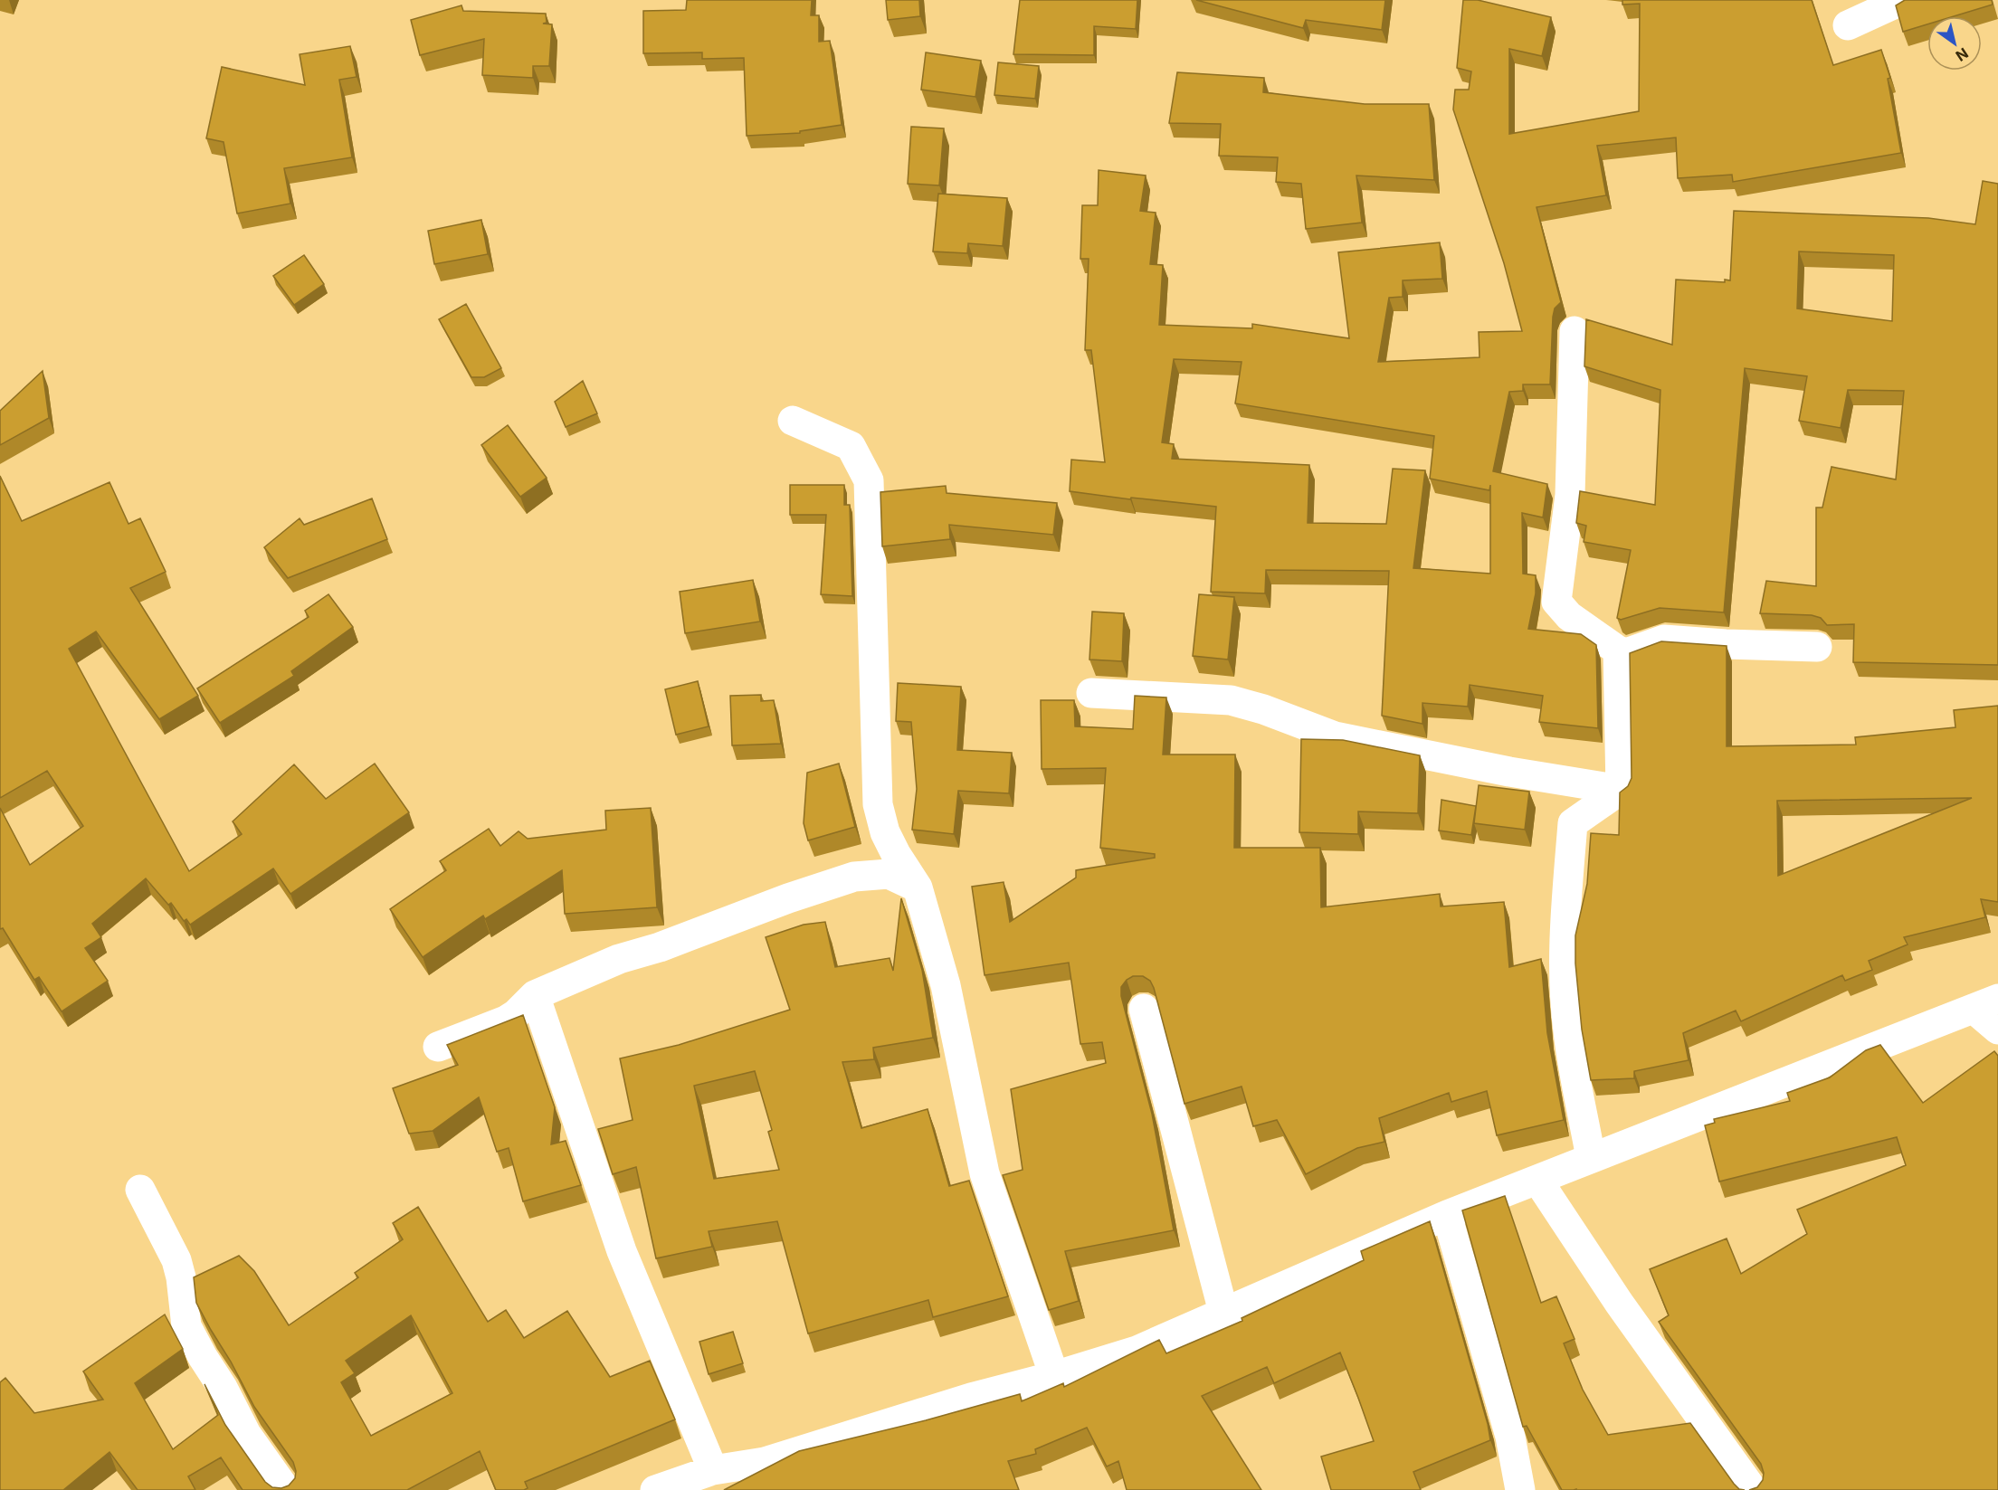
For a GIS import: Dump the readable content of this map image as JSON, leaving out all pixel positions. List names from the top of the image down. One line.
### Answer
{"north":"bottom right"}
